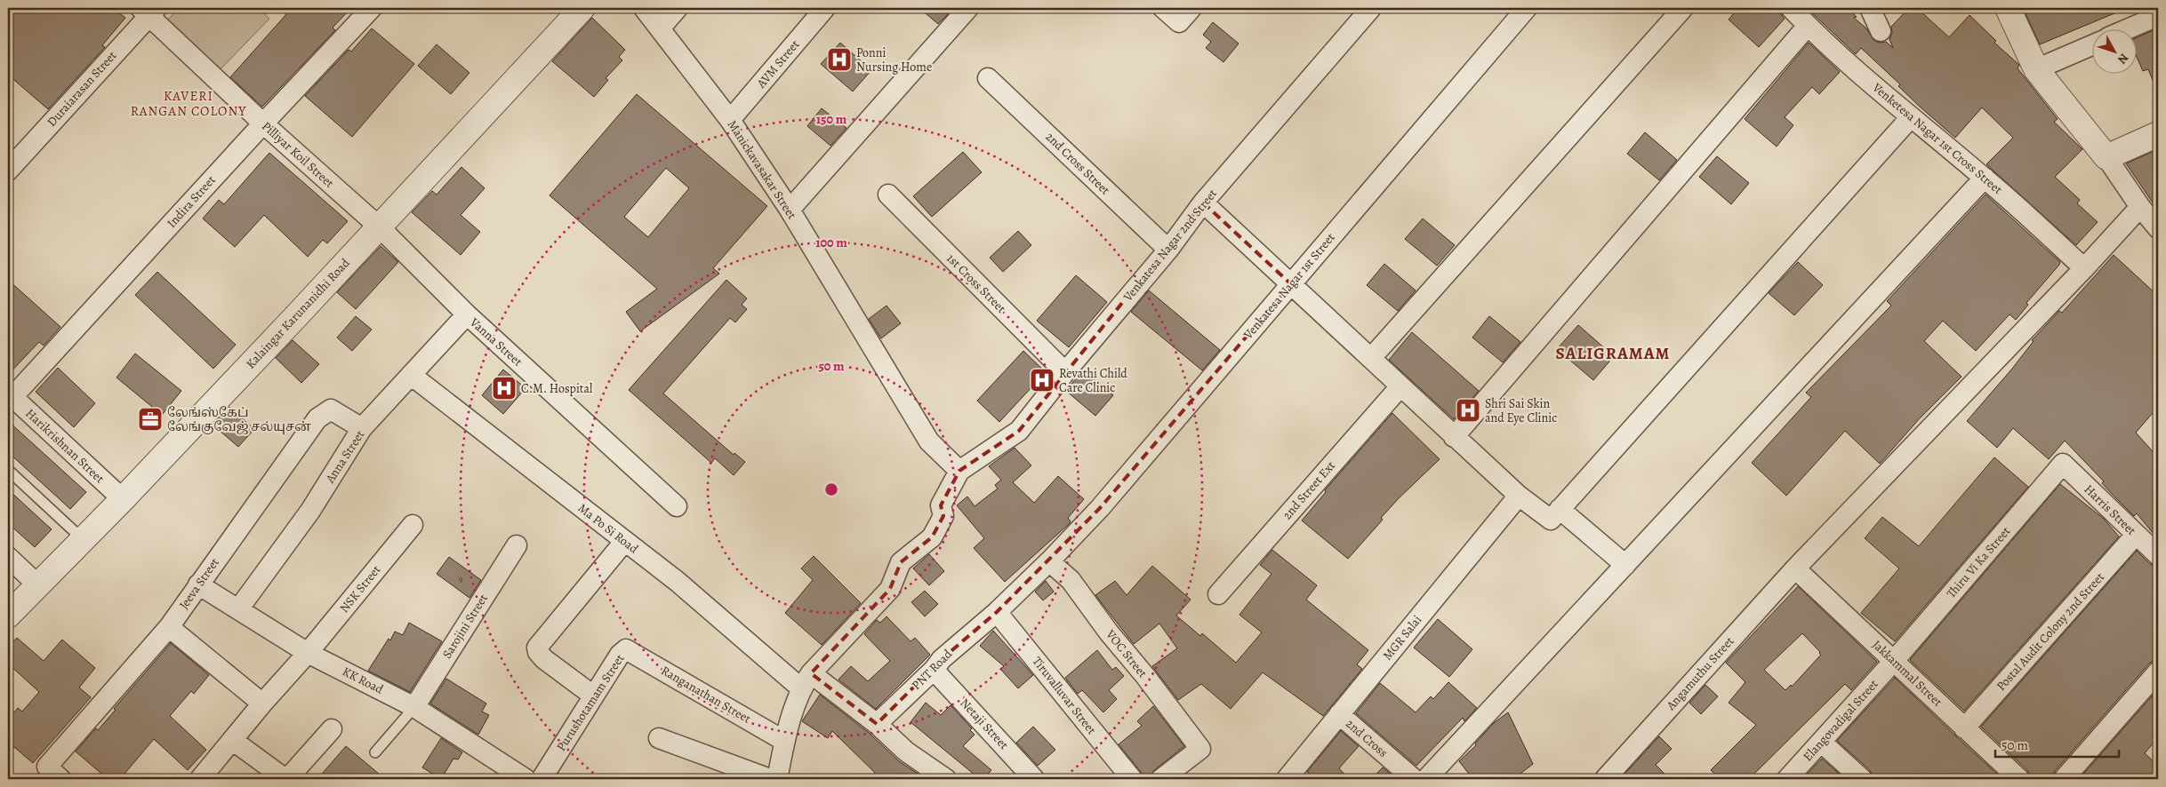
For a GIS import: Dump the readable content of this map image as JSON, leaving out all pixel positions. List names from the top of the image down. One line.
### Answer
{"streets":{"street":["AVM Street","Duraiarasan Street","Venketesa Nagar 1st Cross Street","Pilliyar Koil Street","2nd Cross Street","Manickavasakar Street","Indira Street","Venkatesa Nagar 2nd Street","1st Cross Street","Venkatesa Nagar 1st Street","Kalaingar Karunanidhi Road","Vanna Street","Harikrishnan Street","Anna Street","2nd Street Ext","Harris Street","Ma Po Si Road","Thiru Vi Ka Street","Jeeva Street","NSK Street","Sarojini Street","Postal Audit Colony 2nd Street","MGR Salai","VOC Street","PNT Road","Angamuthu Street","Jakkammal Street","KK Road","Ranganathan Street","Tiruvalluvar Street","Purushotamam Street","Elangovadigal Street","Netaji Street","2nd Cross"]},"crossings":[["AVM Street","Manickavasakar Street"],["Duraiarasan Street","Pilliyar Koil Street"],["Venketesa Nagar 1st Cross Street","Angamuthu Street"],["Pilliyar Koil Street","Indira Street"],["Pilliyar Koil Street","Kalaingar Karunanidhi Road"],["Pilliyar Koil Street","Vanna Street"],["2nd Cross Street","Venkatesa Nagar 2nd Street"],["Manickavasakar Street","Venkatesa Nagar 2nd Street"],["Indira Street","Harikrishnan Street"],["Venkatesa Nagar 2nd Street","1st Cross Street"],["Venkatesa Nagar 1st Street","VOC Street"],["Venkatesa Nagar 1st Street","PNT Road"],["Kalaingar Karunanidhi Road","Vanna Street"],["Kalaingar Karunanidhi Road","Harikrishnan Street"],["Vanna Street","Anna Street"],["Anna Street","Ma Po Si Road"],["Anna Street","Jeeva Street"],["Anna Street","KK Road"],["Harris Street","Thiru Vi Ka Street"],["Harris Street","Postal Audit Colony 2nd Street"],["Thiru Vi Ka Street","Jakkammal Street"],["Thiru Vi Ka Street","Elangovadigal Street"],["Jeeva Street","KK Road"],["NSK Street","KK Road"],["Sarojini Street","KK Road"],["Postal Audit Colony 2nd Street","Jakkammal Street"],["MGR Salai","2nd Cross"],["VOC Street","PNT Road"],["PNT Road","Tiruvalluvar Street"],["PNT Road","Netaji Street"],["Angamuthu Street","Jakkammal Street"],["Jakkammal Street","Elangovadigal Street"],["Ranganathan Street","Purushotamam Street"]],"districts":["KAVERI RANGAN COLONY","SALIGRAMAM"],"places":{"hospital":["Ponni Nursing Home","Revathi Child Care Clinic","C.M. Hospital","Shri Sai Skin and Eye Clinic"],"office":["லேங்ஸ்கேப் லேங்குவேஜ் சல்யுசன்"]},"house_numbers":["9"],"scale_bar":"50 m","north":"bottom right","rings":["150 m","100 m","50 m"]}
